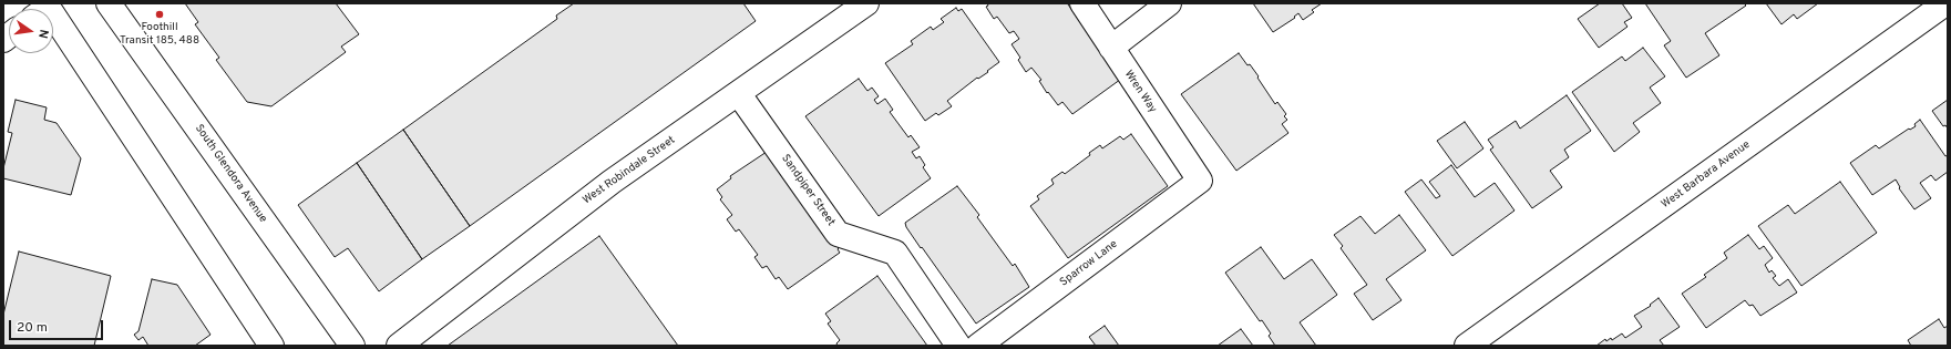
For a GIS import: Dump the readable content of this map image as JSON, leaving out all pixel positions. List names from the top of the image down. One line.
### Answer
{"streets":{"street":["Wren Way","West Robindale Street","South Glendora Avenue","West Barbara Avenue","Sandpiper Street","Sparrow Lane"]},"crossings":[["Wren Way","Sparrow Lane"],["West Robindale Street","Sandpiper Street"]],"places":["Foothill Transit 185, 488"],"scale_bar":"20 m","north":"right"}
